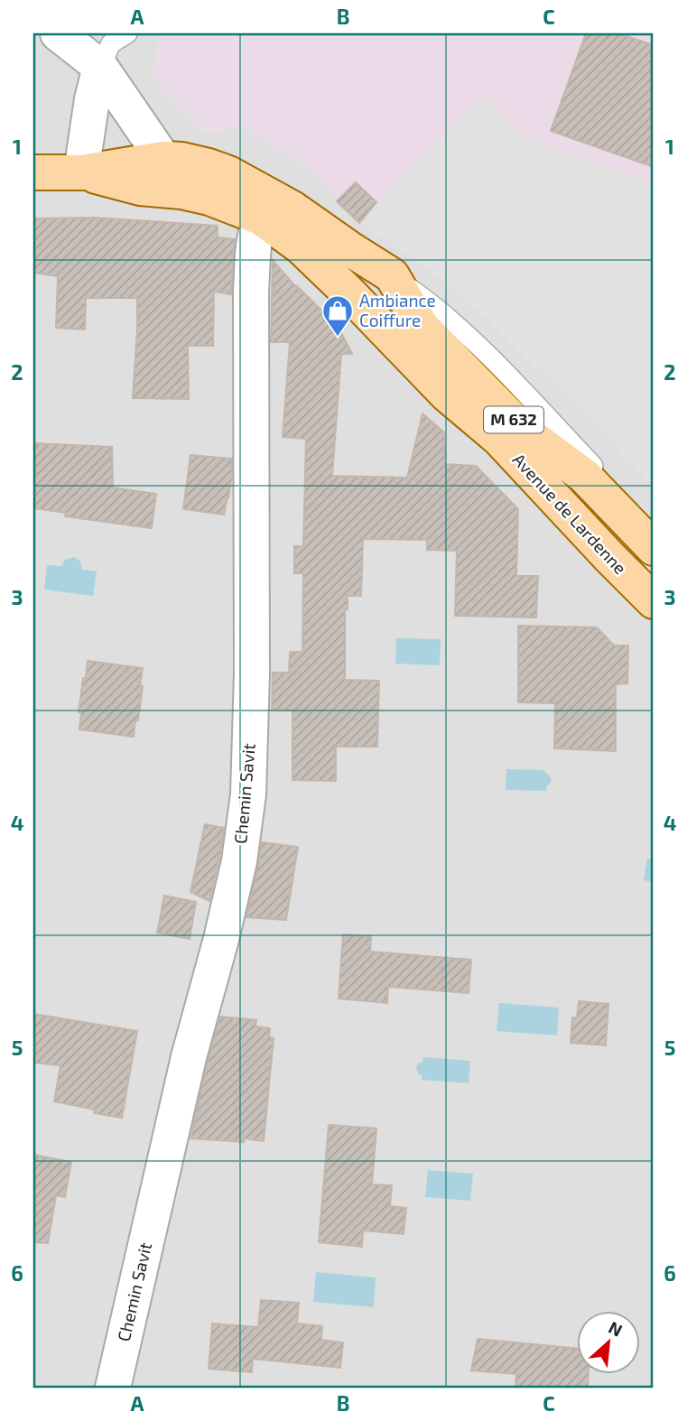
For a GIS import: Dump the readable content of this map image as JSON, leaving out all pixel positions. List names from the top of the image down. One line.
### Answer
{"streets":{"main road":["M 632","Avenue de Lardenne"],"street":["Chemin Savit"]},"crossings":[["Avenue de Lardenne","Chemin Savit"]],"places":{"shop":["Ambiance Coiffure"]},"north":"top right","grid":{"columns":["A","B","C"],"rows":["1","2","3","4","5","6"]}}
